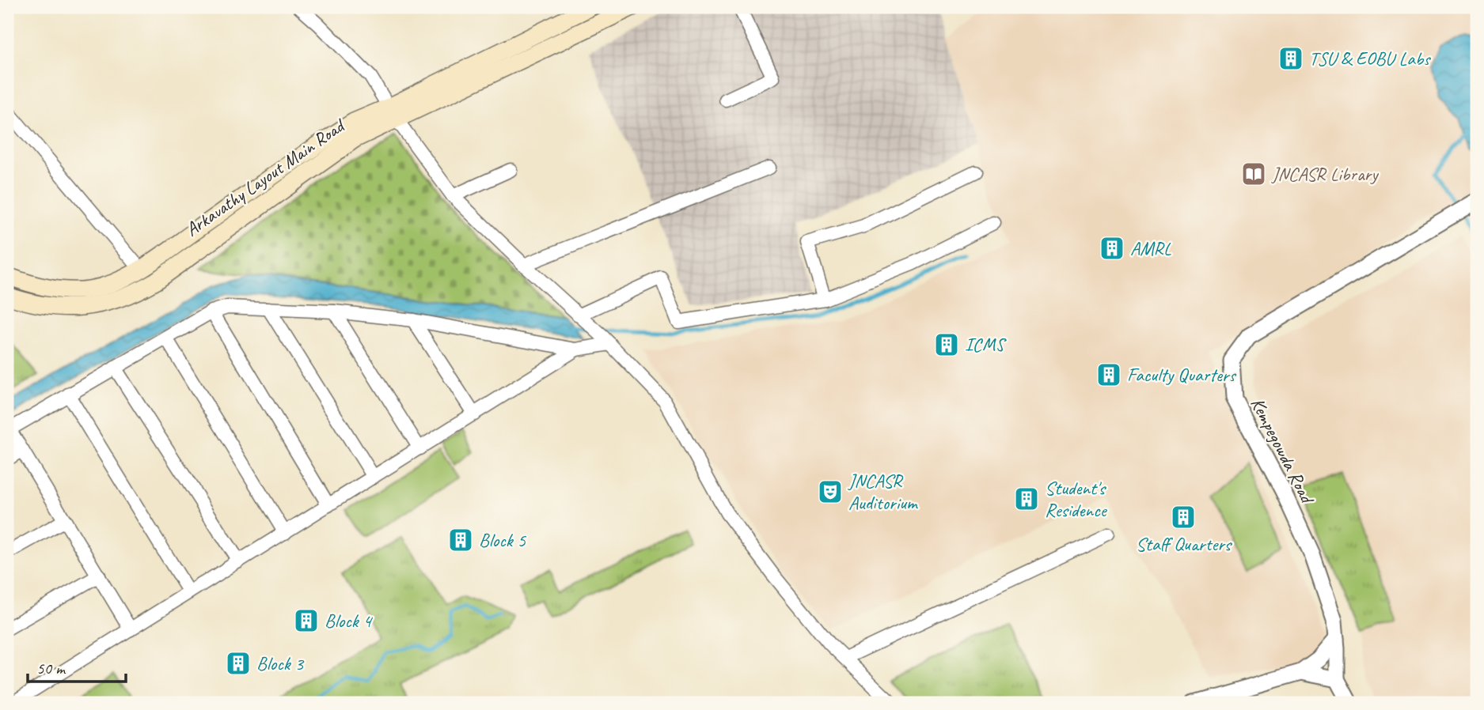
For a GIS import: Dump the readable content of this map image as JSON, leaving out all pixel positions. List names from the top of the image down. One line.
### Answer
{"streets":{"main road":["Arkavathy Layout Main Road"],"street":["Kempegowda Road"]},"places":{"building":["TSU & EOBU Labs","AMRL","ICMS","Faculty Quarters","Student's Residence","Staff Quarters","Block 5","Block 4","Block 3"],"library":["JNCASR Library"],"theatre":["JNCASR Auditorium"]},"scale_bar":"50 m"}
